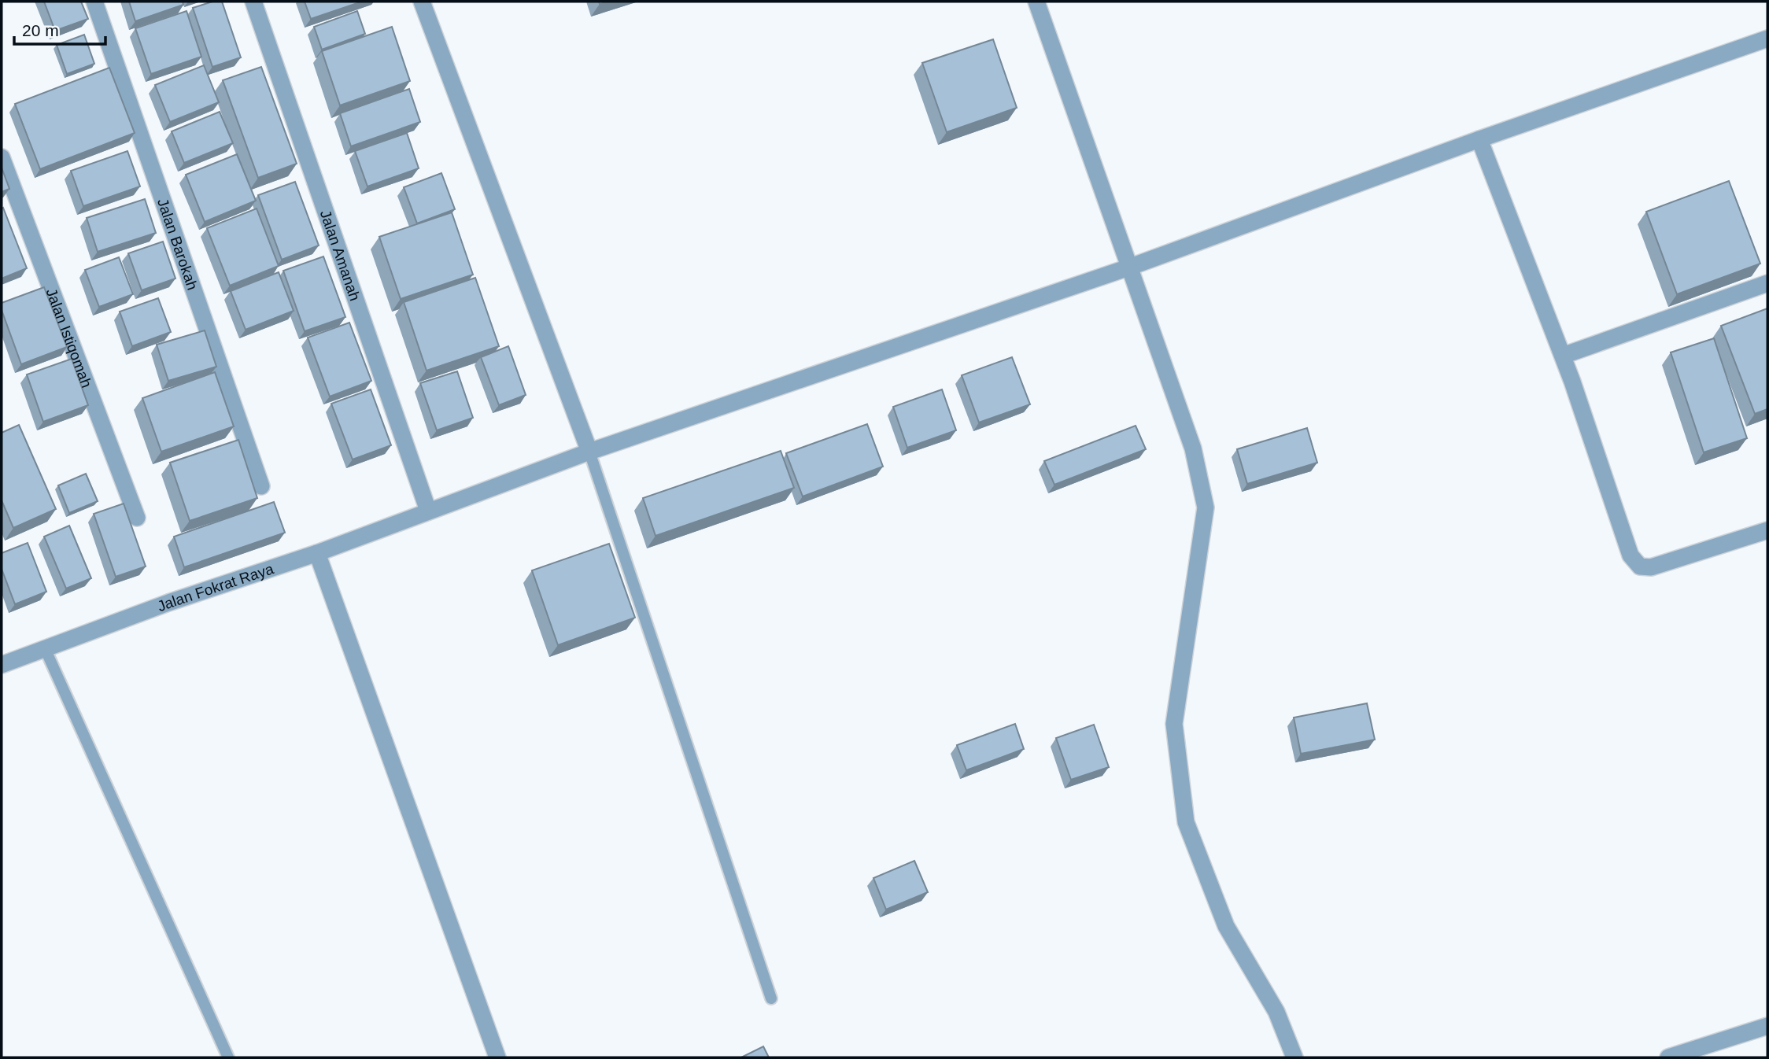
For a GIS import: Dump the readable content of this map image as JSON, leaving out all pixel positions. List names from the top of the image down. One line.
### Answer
{"streets":{"street":["Jalan Barokah","Jalan Amanah","Jalan Istiqomah","Jalan Fokrat Raya"]},"crossings":[["Jalan Amanah","Jalan Fokrat Raya"]],"scale_bar":"20 m"}
